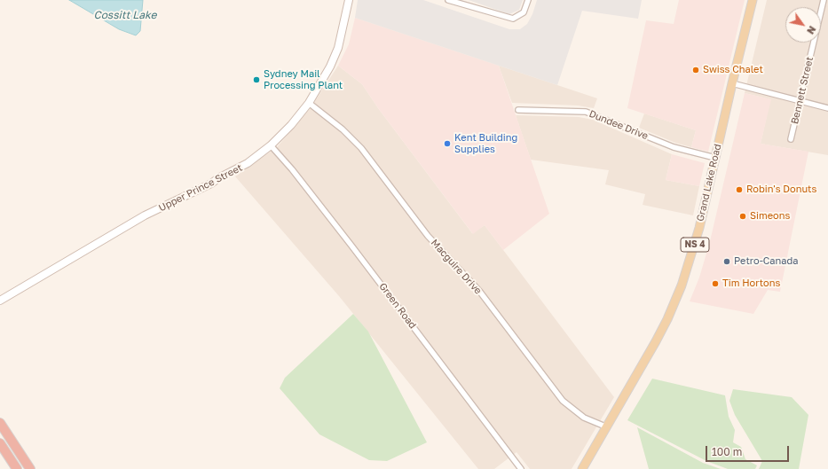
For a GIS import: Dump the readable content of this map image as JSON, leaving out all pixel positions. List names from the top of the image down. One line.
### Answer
{"streets":{"main road":["Grand Lake Road","NS 4"],"street":["Bennett Street","Dundee Drive","Upper Prince Street","Macguire Drive","Green Road"]},"crossings":[["Dundee Drive","Grand Lake Road"],["Grand Lake Road","Macguire Drive"],["Upper Prince Street","Macguire Drive"],["Upper Prince Street","Green Road"]],"water":["Cossitt Lake"],"places":["Swiss Chalet","Sydney Mail Processing Plant","Kent Building Supplies","Robin's Donuts","Simeons","Petro-Canada","Tim Hortons"],"scale_bar":"100 m","north":"bottom right"}
